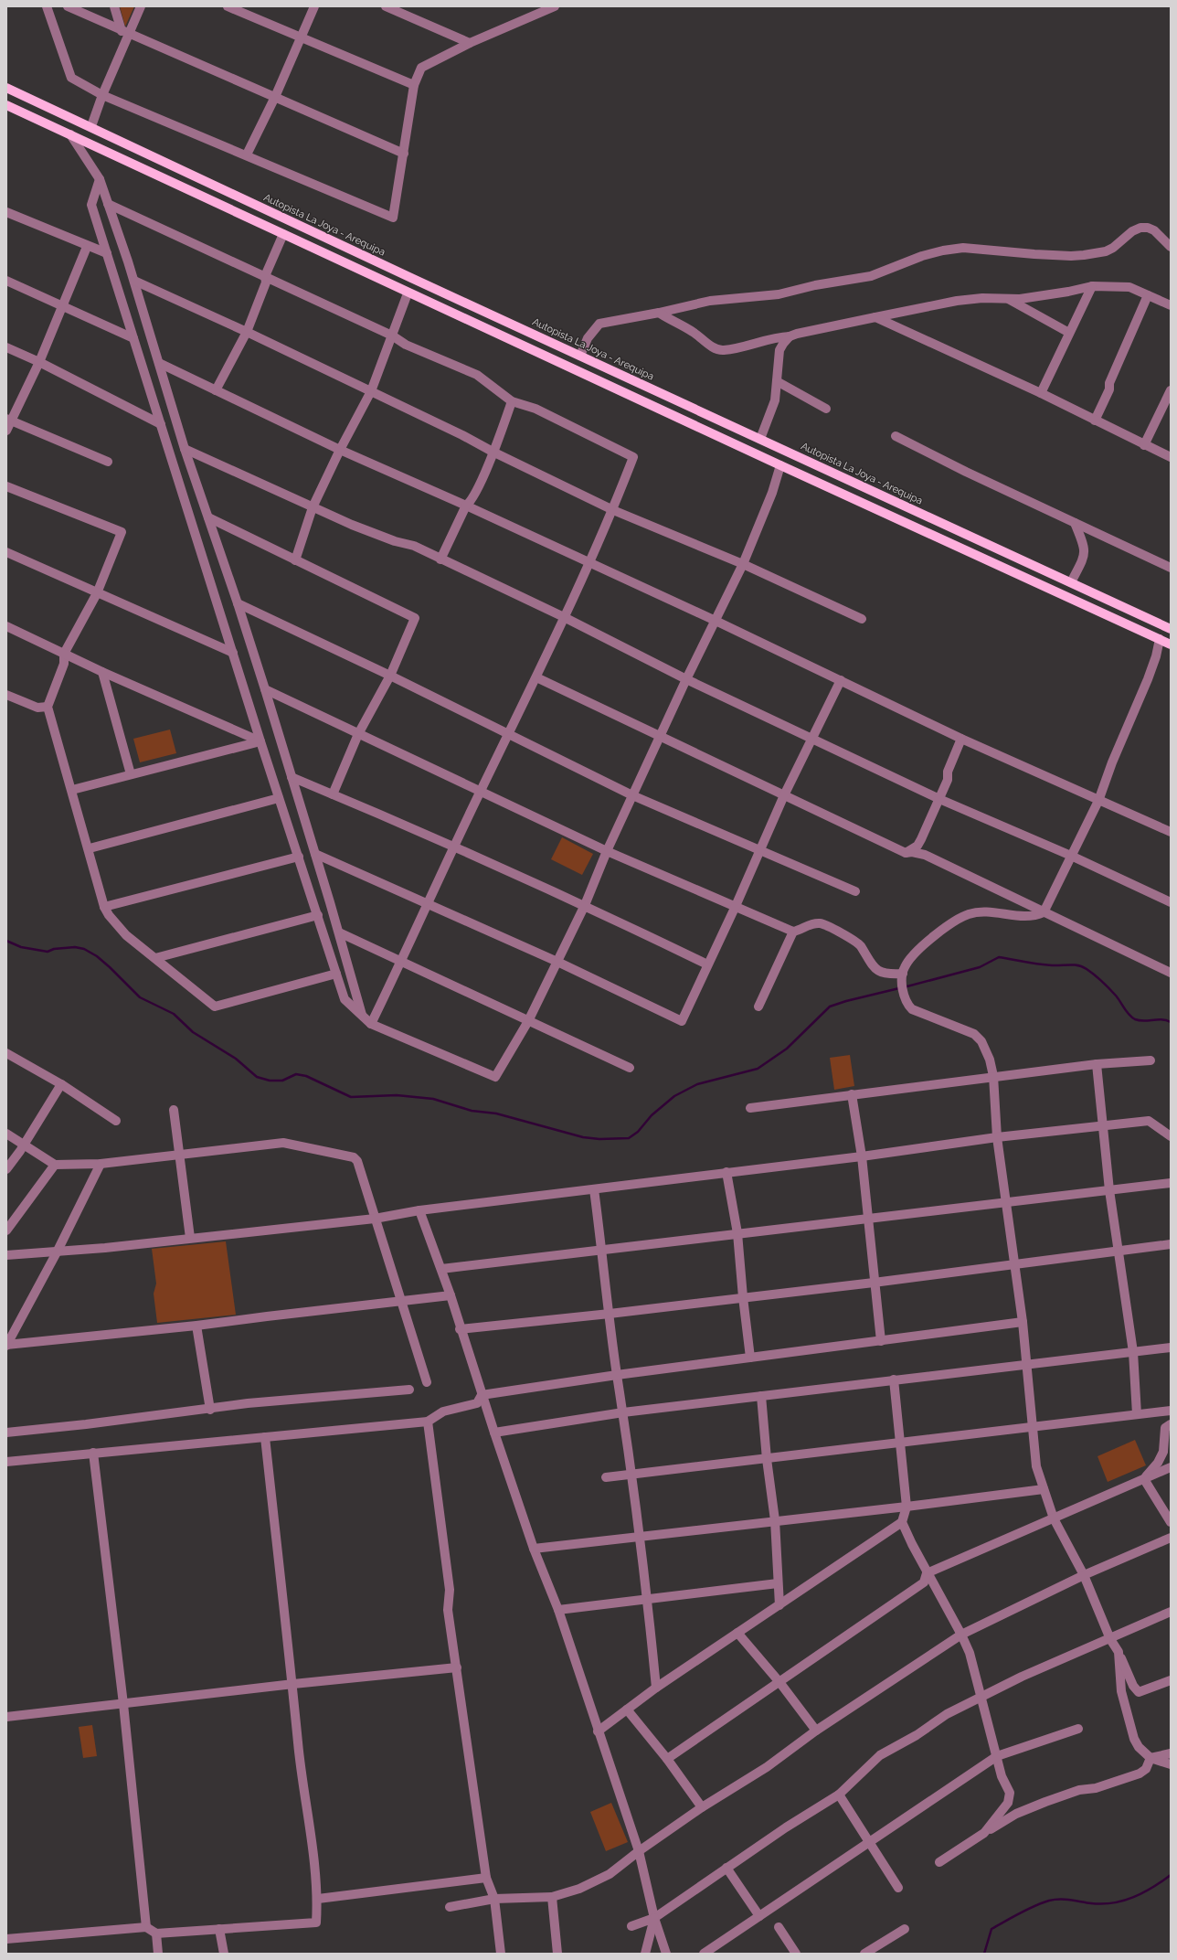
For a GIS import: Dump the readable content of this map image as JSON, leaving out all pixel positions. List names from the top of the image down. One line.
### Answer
{"streets":{"main road":["Autopista La Joya - Arequipa"]}}
